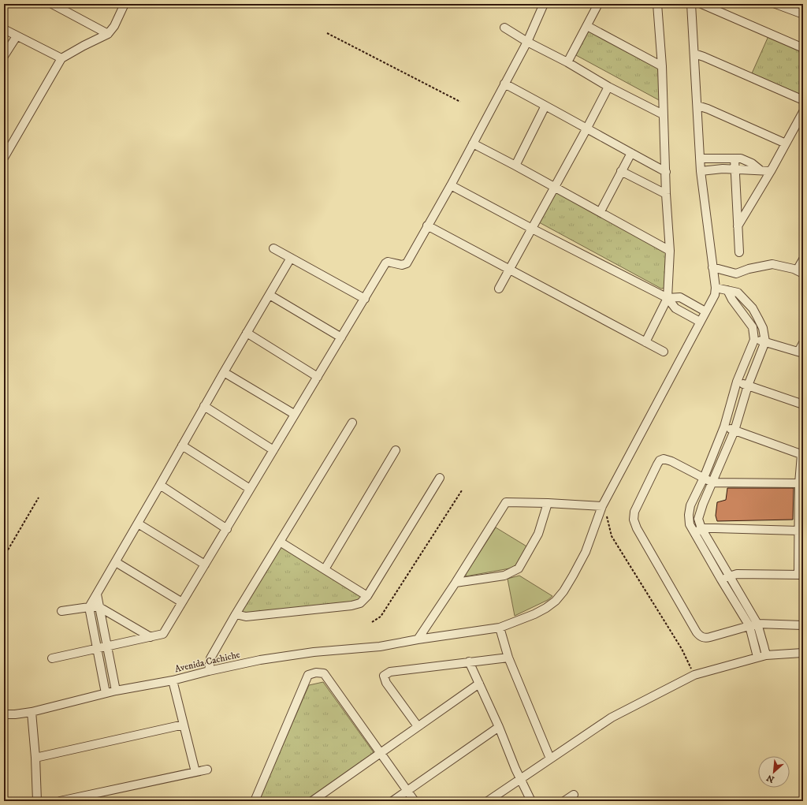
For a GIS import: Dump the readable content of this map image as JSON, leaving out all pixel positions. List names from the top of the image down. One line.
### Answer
{"streets":{"street":["Avenida Cachiche"]},"north":"bottom left"}
